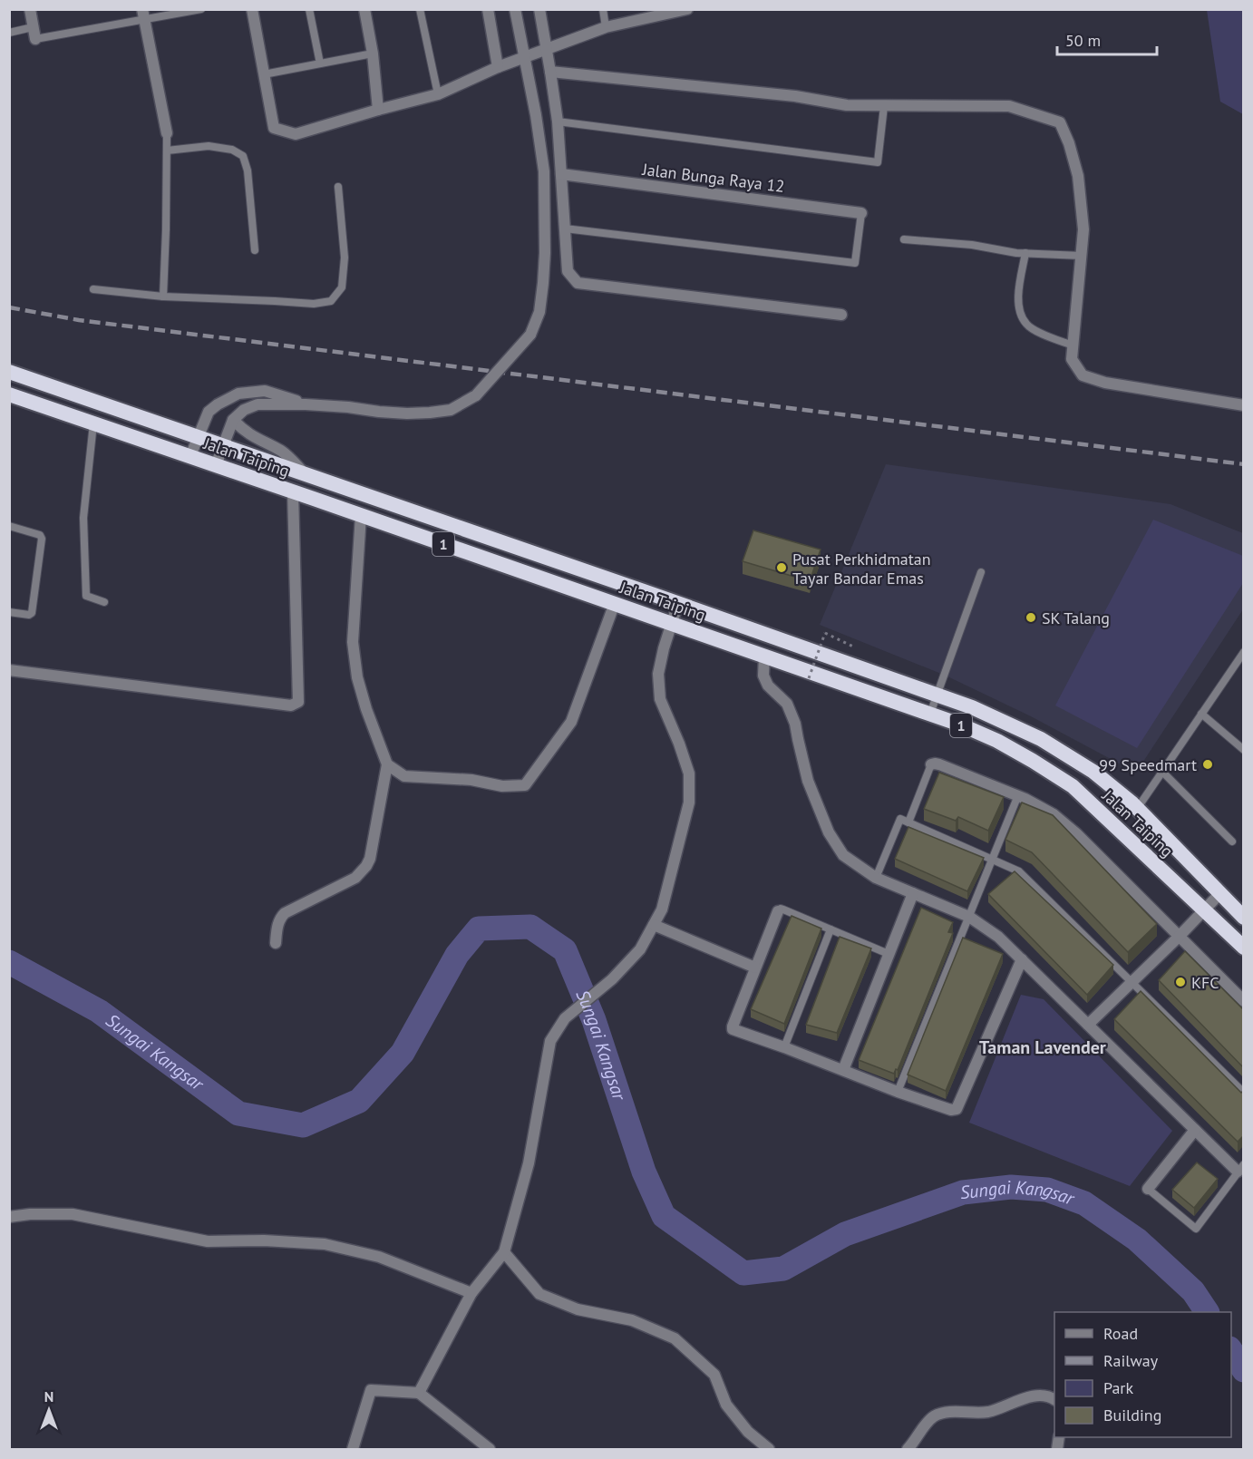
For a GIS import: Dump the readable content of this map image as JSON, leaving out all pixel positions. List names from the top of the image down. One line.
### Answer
{"streets":{"highway":["Jalan Taiping","1"],"street":["Jalan Bunga Raya 12"]},"districts":["Taman Lavender"],"water":["Sungai Kangsar"],"places":["Pusat Perkhidmatan Tayar Bandar Emas","SK Talang","99 Speedmart","KFC"],"legend":["Road","Railway","Park","Building"],"scale_bar":"50 m","north":"top"}
